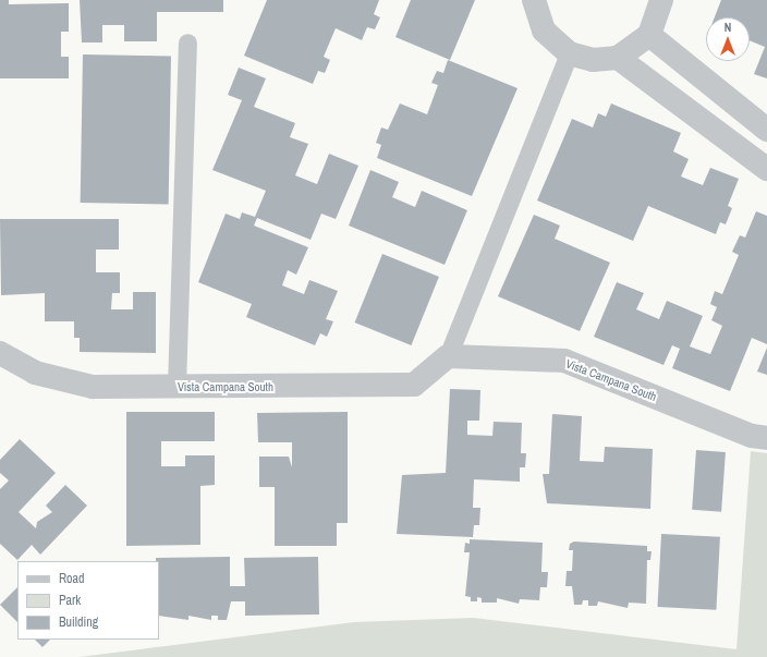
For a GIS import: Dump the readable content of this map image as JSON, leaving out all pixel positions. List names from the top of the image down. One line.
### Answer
{"streets":{"street":["Vista Campana South"]},"legend":["Road","Park","Building"],"north":"top"}
